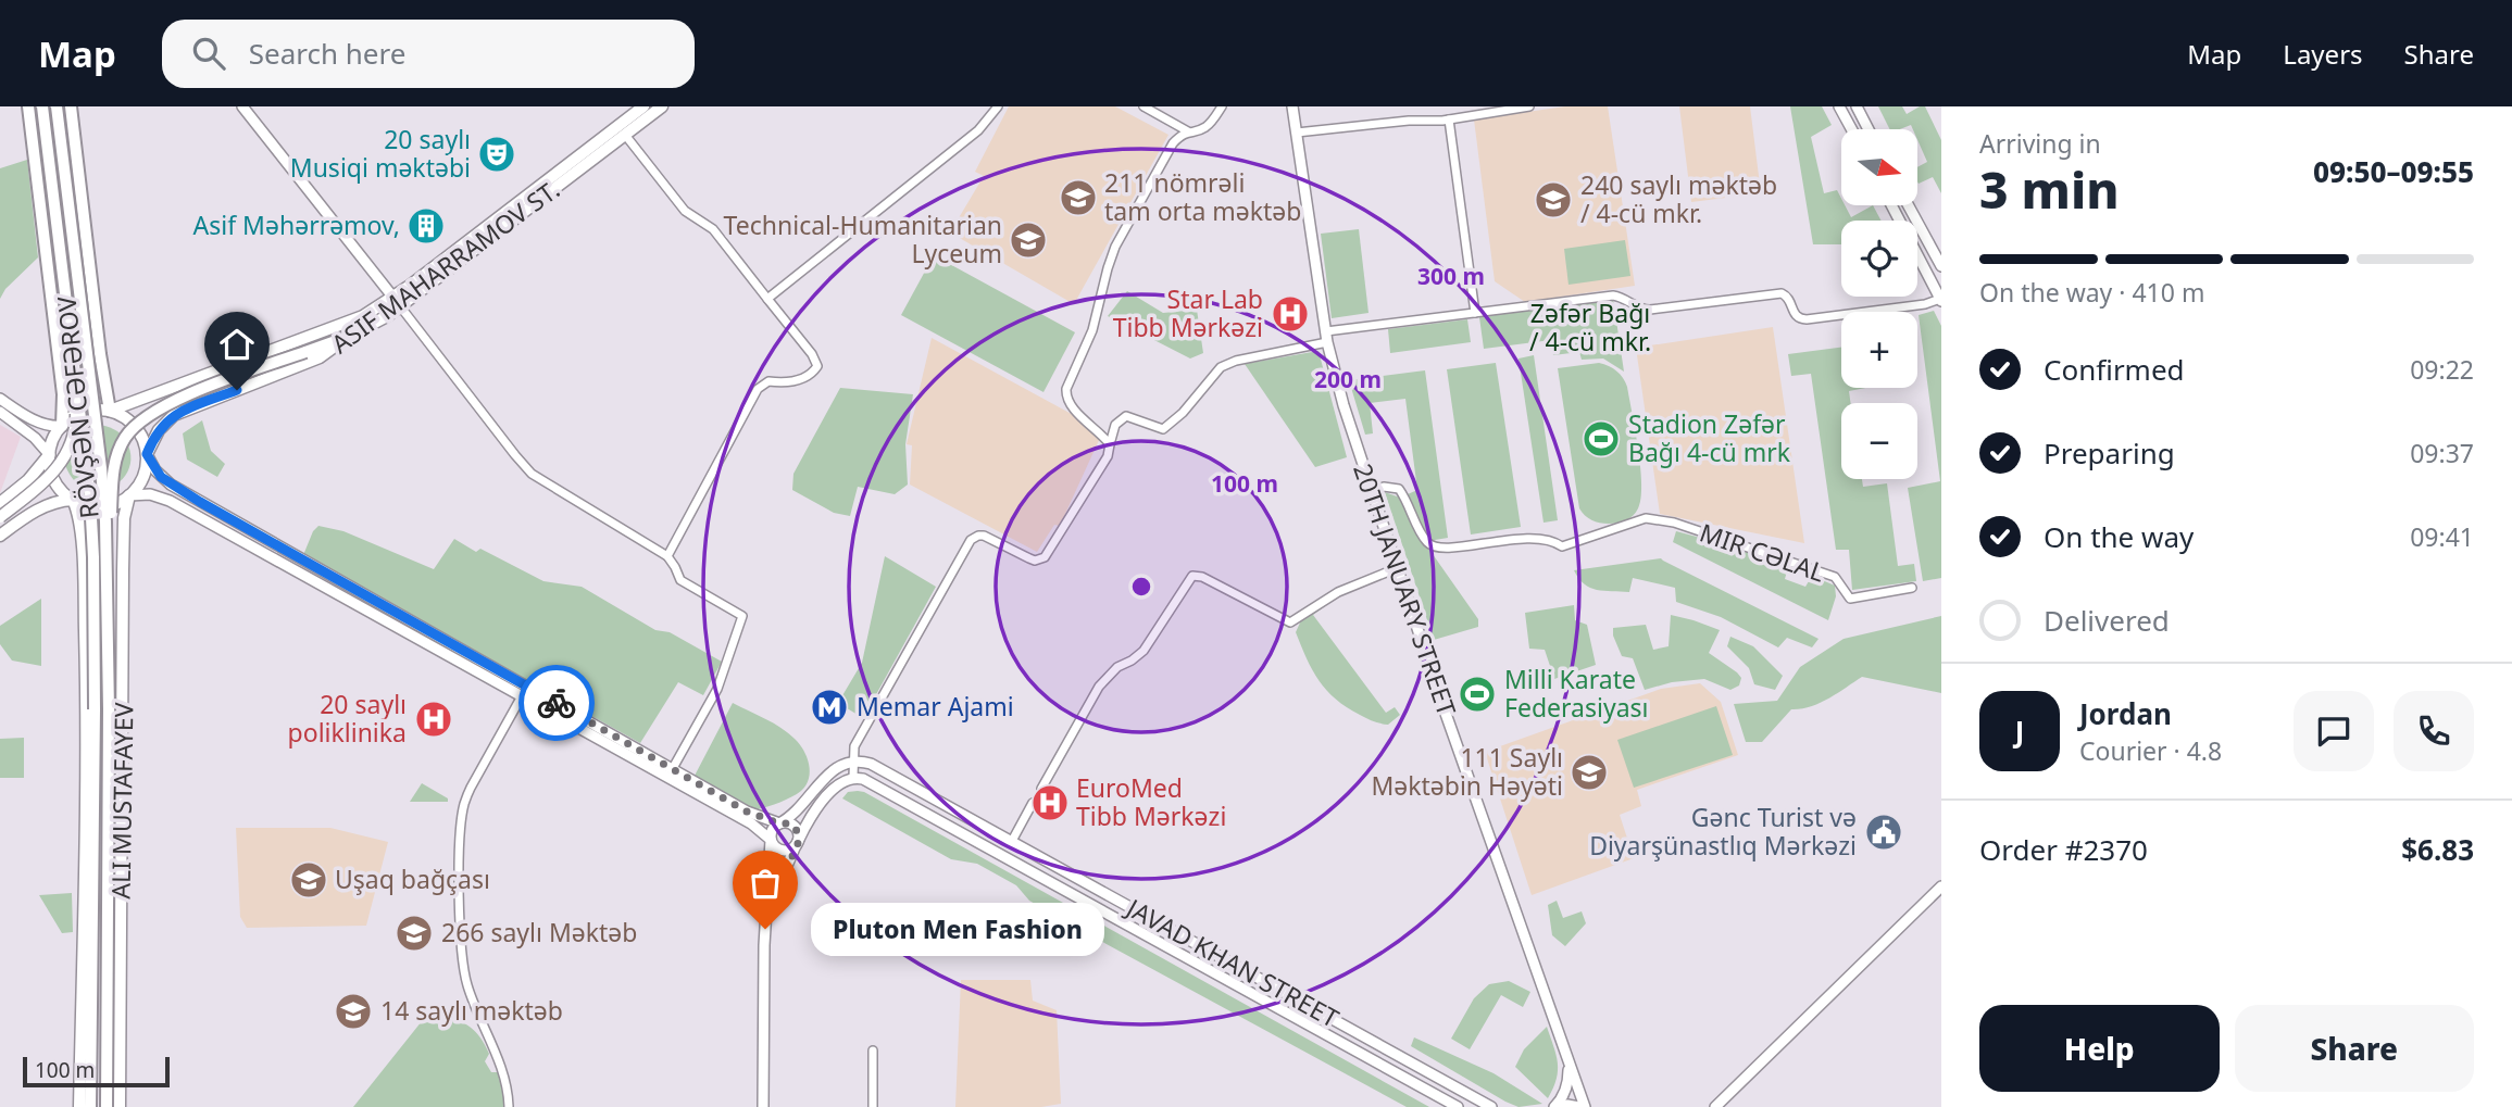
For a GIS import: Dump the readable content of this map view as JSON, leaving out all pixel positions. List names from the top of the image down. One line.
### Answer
{"streets":{"main road":["ASIF MAHARRAMOV ST.","RÖVŞƏN CƏFƏROV","ALI MUSTAFAYEV"],"street":["MIR CƏLAL","20TH JANUARY STREET","JAVAD KHAN STREET"]},"crossings":[["ASIF MAHARRAMOV ST.","ALI MUSTAFAYEV"],["RÖVŞƏN CƏFƏROV","ALI MUSTAFAYEV"],["MIR CƏLAL","20TH JANUARY STREET"]],"parks":["Zəfər Bağı / 4-cü mkr."],"places":{"theatre":["20 saylı Musiqi məktəbi"],"school or university":["211 nömrəli tam orta məktəb","240 saylı məktəb / 4-cü mkr.","Technical-Humanitarian Lyceum","111 Saylı Məktəbin Həyəti","Uşaq bağçası","266 saylı Məktəb","14 saylı məktəb"],"building":["Asif Məhərrəmov,"],"hospital":["Star Lab Tibb Mәrkәzi","20 saylı poliklinika","EuroMed Tibb Mərkəzi"],"sports":["Stadion Zəfər Bağı 4-cü mrk","Milli Karate Federasiyası"],"metro station":["Memar Ajami"],"public building":["Gənc Turist və Diyarşünastlıq Mərkəzi"],"other":["Pluton Men Fashion"]},"scale_bar":"100 m","north":"right","page":{"header":"Map","search":"Search here","nav":["Map","Layers","Share"],"heading":["3 min","Arriving in","09:50–09:55"],"panel":["Jordan","Courier · 4.8","Order #2370","$6.83"],"map_buttons":["+","−"],"bar":"On the way · 410 m","list":[["Confirmed","09:22"],["Preparing","09:37"],["On the way","09:41"],"Delivered"],"round":"J","bubble":"Pluton Men Fashion","buttons":["Help","Share"],"scale":"100 m"},"rings":["300 m","200 m","100 m"]}
